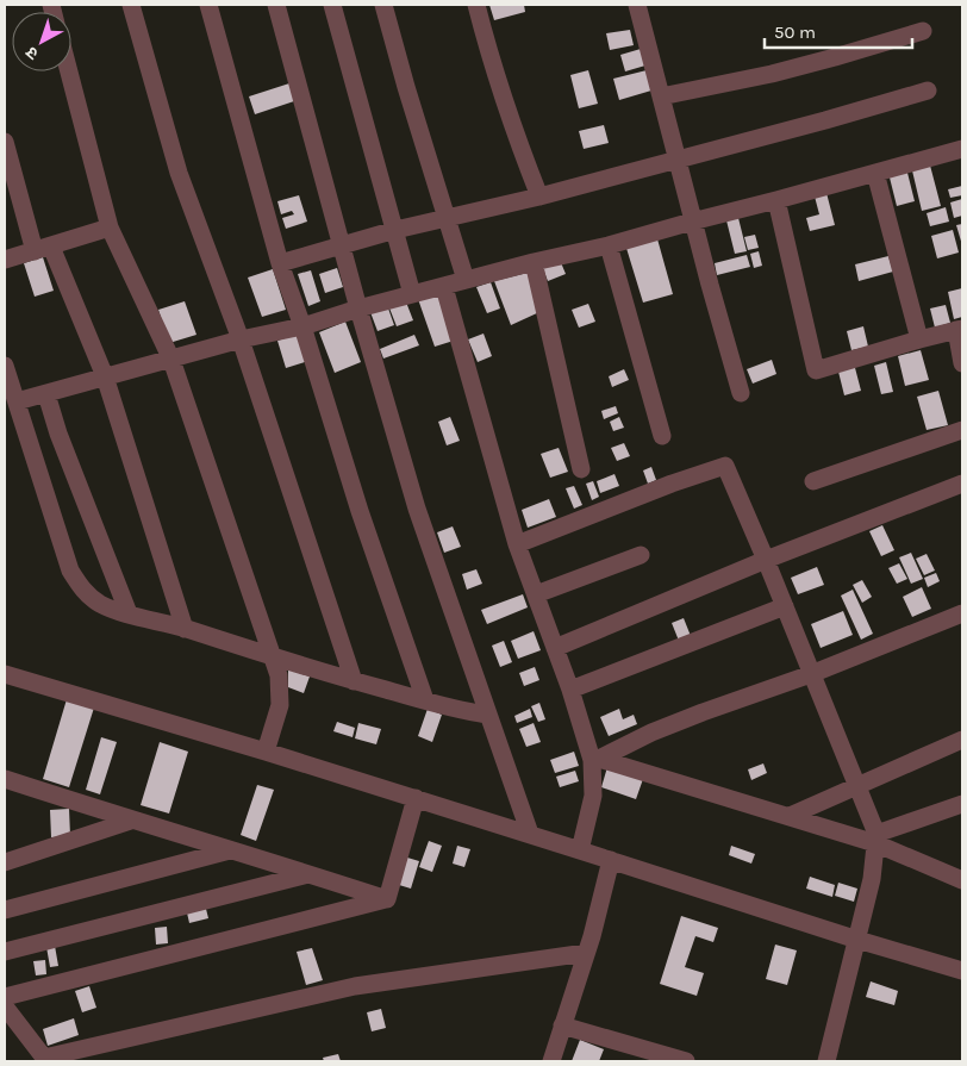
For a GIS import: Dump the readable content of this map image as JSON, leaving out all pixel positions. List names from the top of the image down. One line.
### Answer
{"scale_bar":"50 m","north":"bottom left"}
